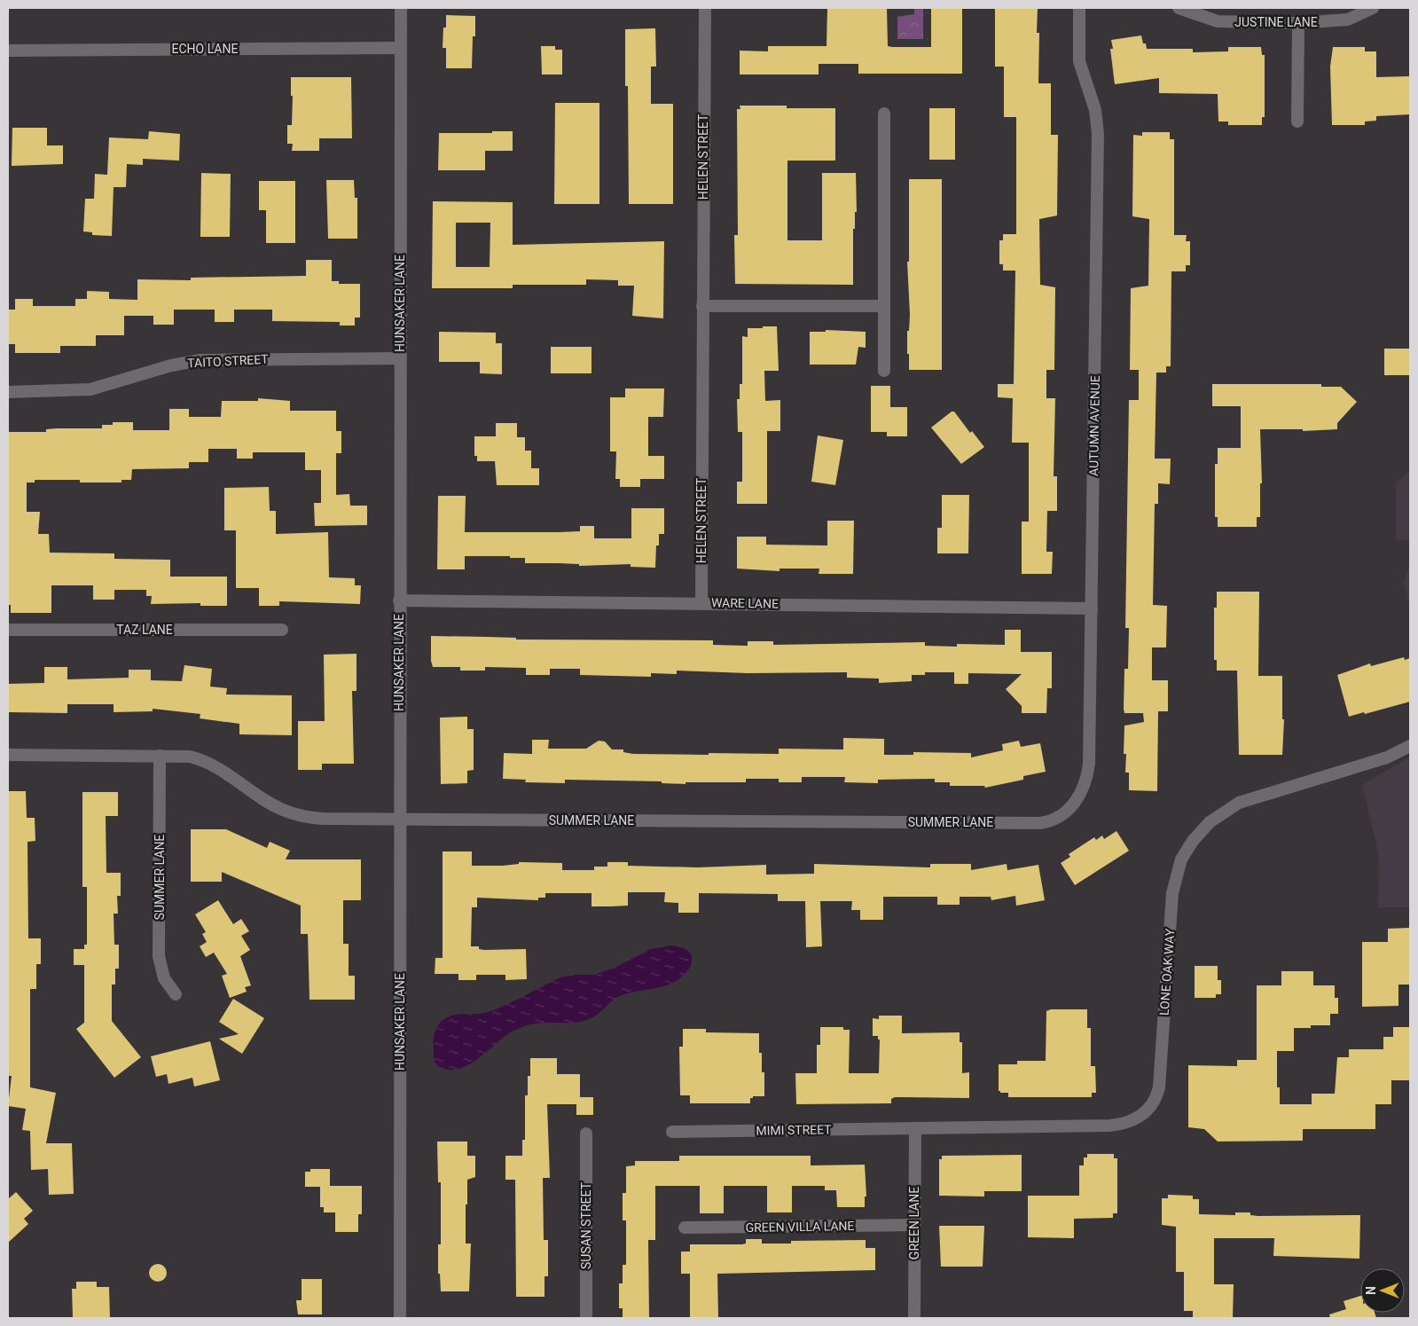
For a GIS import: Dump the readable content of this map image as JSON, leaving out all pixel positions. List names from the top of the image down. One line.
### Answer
{"streets":{"street":["JUSTINE LANE","ECHO LANE","HELEN STREET","HUNSAKER LANE","TAITO STREET","AUTUMN AVENUE","WARE LANE","TAZ LANE","SUMMER LANE","LONE OAK WAY","MIMI STREET","GREEN LANE","SUSAN STREET","GREEN VILLA LANE"]},"crossings":[["ECHO LANE","HUNSAKER LANE"],["HELEN STREET","WARE LANE"],["HUNSAKER LANE","TAITO STREET"],["HUNSAKER LANE","WARE LANE"],["HUNSAKER LANE","SUMMER LANE"],["AUTUMN AVENUE","WARE LANE"],["AUTUMN AVENUE","SUMMER LANE"],["LONE OAK WAY","MIMI STREET"],["LONE OAK WAY","GREEN LANE"],["MIMI STREET","GREEN LANE"],["GREEN LANE","GREEN VILLA LANE"]],"north":"left"}
